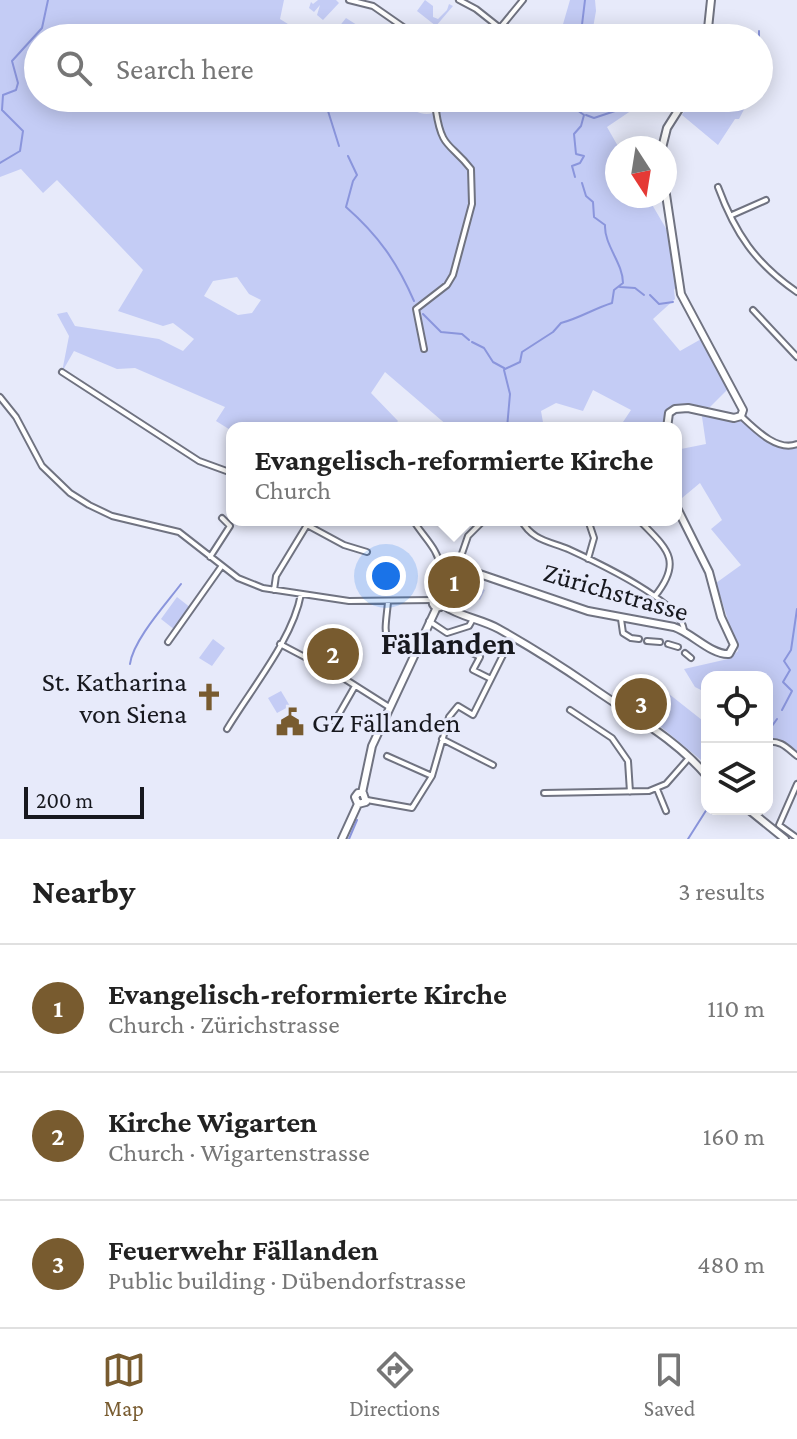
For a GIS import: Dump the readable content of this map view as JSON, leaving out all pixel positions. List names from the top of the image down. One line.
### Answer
{"streets":{"main road":["Zürichstrasse"]},"districts":["Fällanden"],"places":{"church":["St. Katharina von Siena"],"public building":["GZ Fällanden"]},"scale_bar":"200 m","north":"bottom","page":{"search":"Search here","popup":["Evangelisch-reformierte Kirche","Church"],"pins":["1","2","3"],"scale":"200 m","heading":["Nearby","3 results"],"list":[{"mark":"1","name":"Evangelisch-reformierte Kirche","note":"Church · Zürichstrasse","value":"110 m"},{"mark":"2","name":"Kirche Wigarten","note":"Church · Wigartenstrasse","value":"160 m"},{"mark":"3","name":"Feuerwehr Fällanden","note":"Public building · Dübendorfstrasse","value":"480 m"}],"nav":["Map","Directions","Saved"]}}
